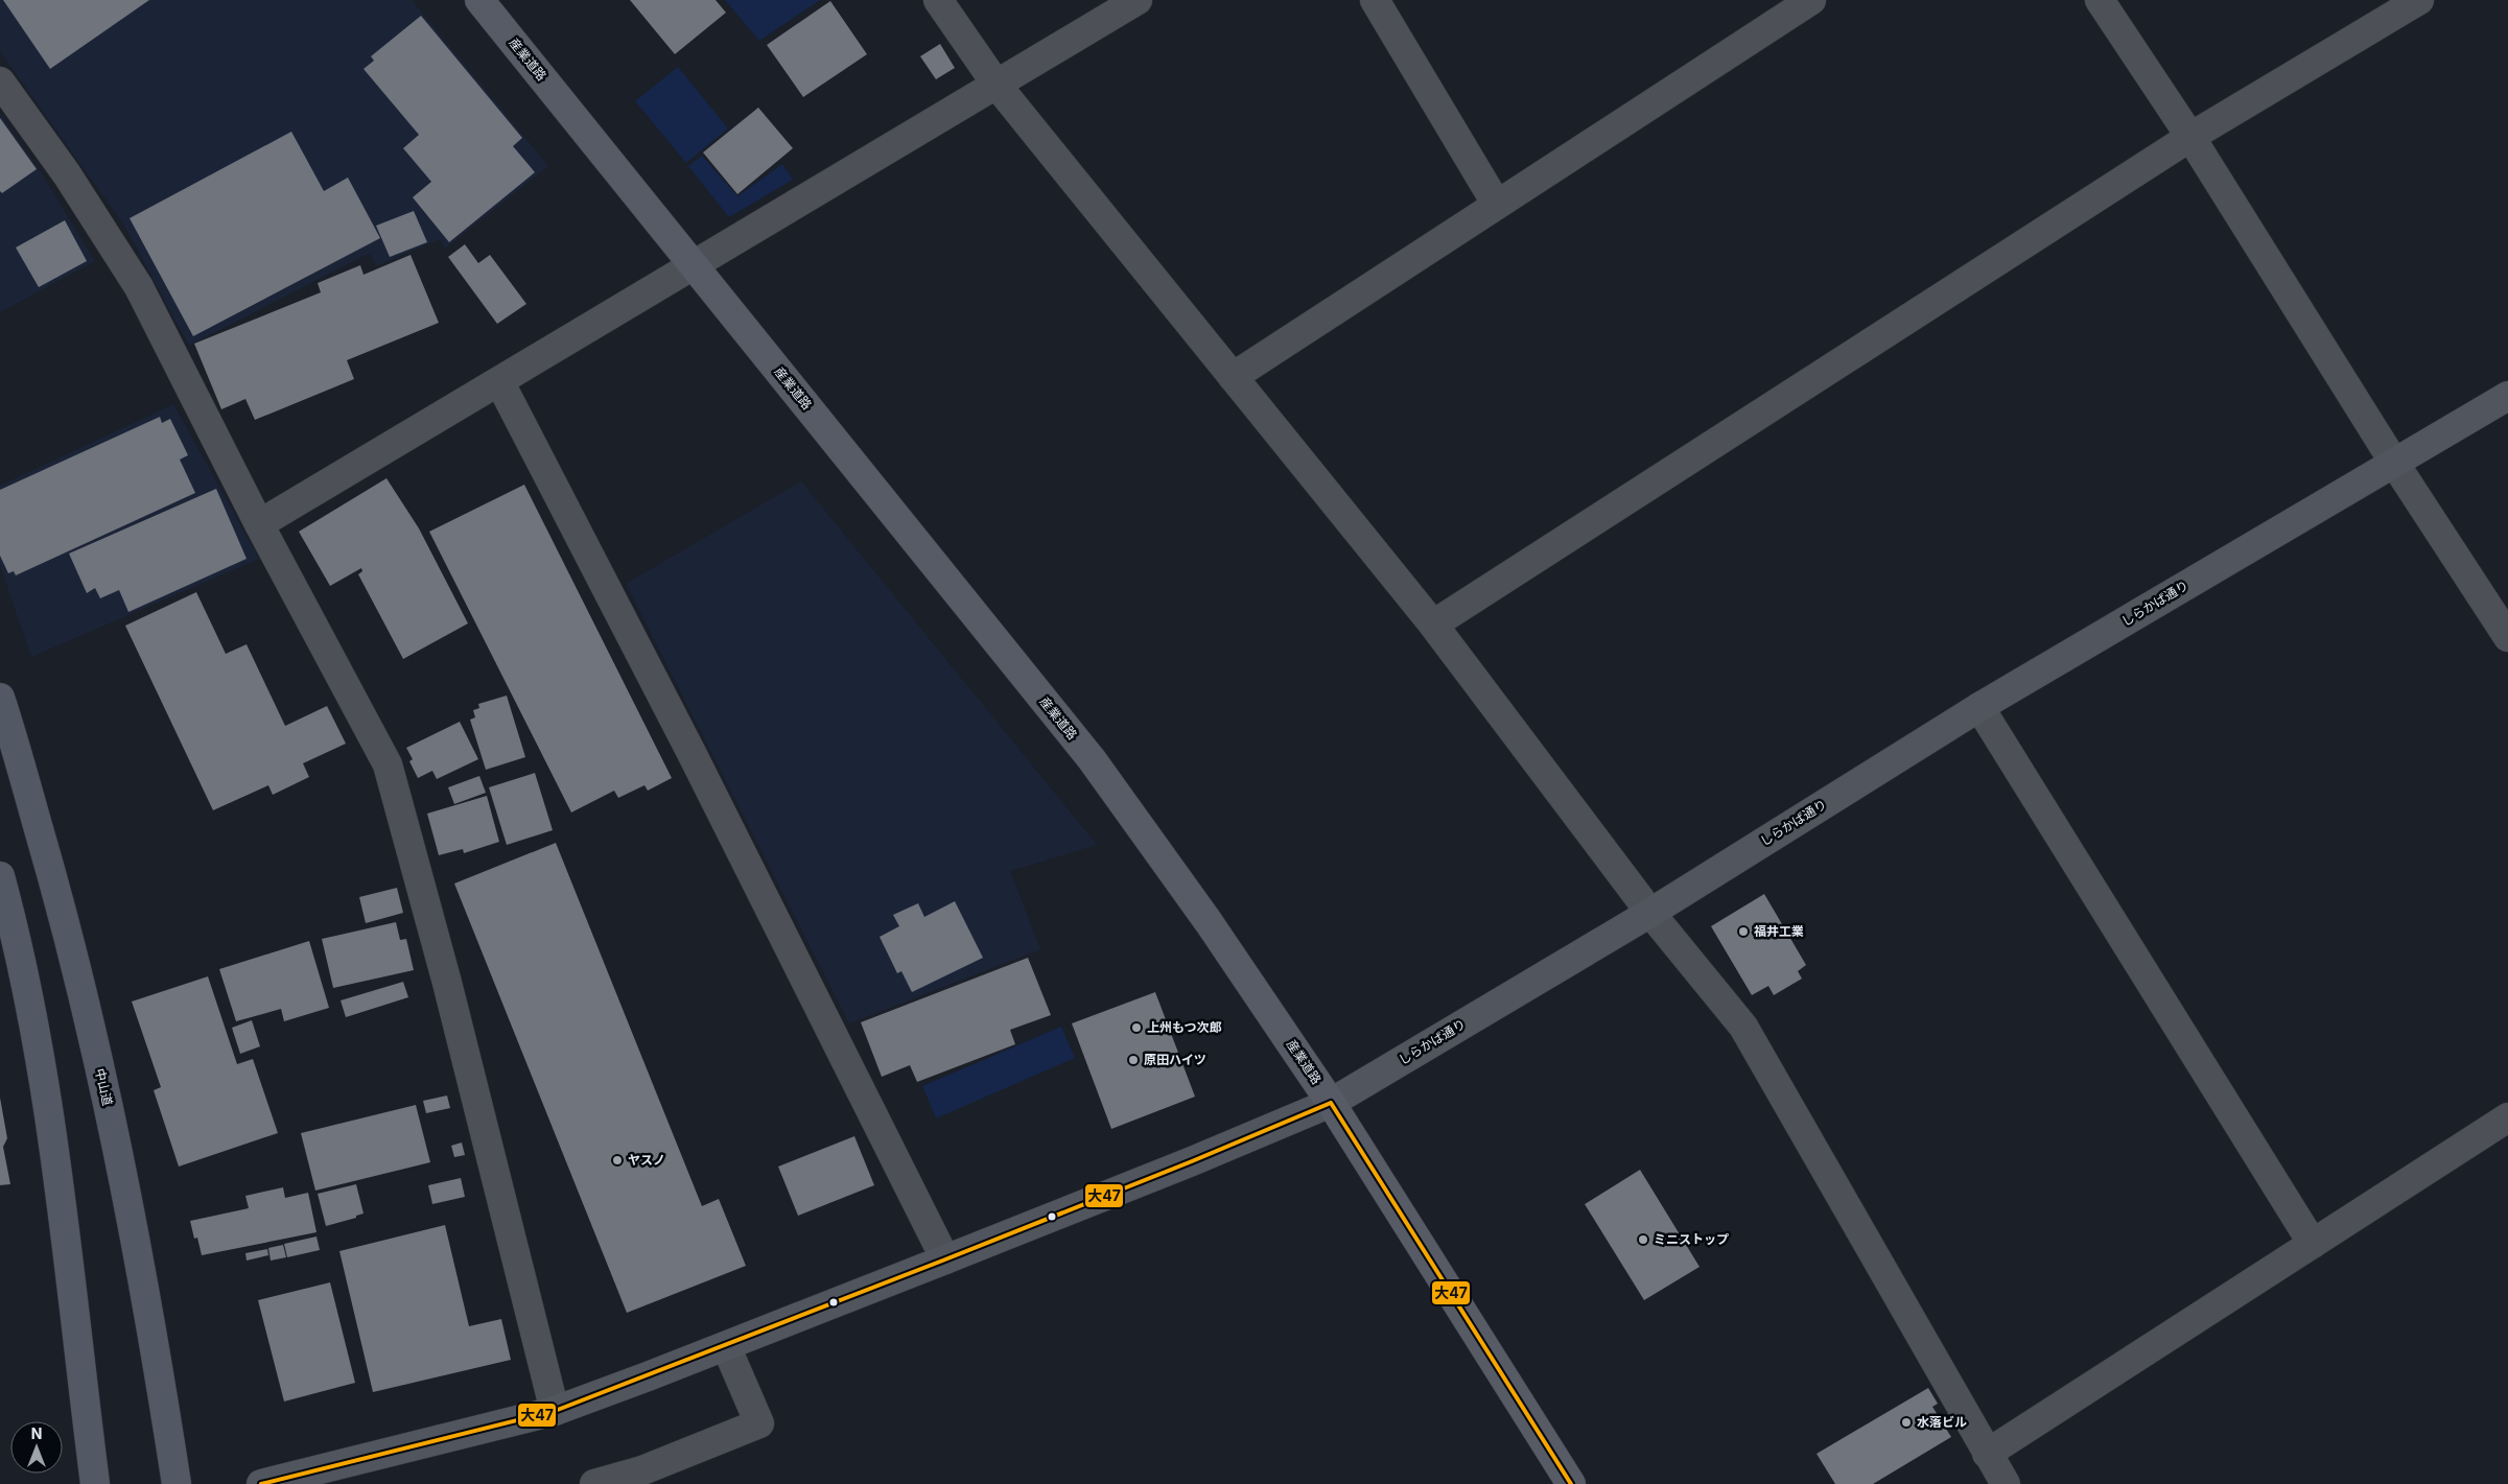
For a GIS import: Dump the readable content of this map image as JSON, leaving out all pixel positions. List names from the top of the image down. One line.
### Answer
{"streets":{"highway":["中山道"],"main road":["産業道路"],"street":["しらかば通り"]},"crossings":[["産業道路","しらかば通り"]],"places":["福井工業","上州もつ次郎","原田ハイツ","ヤスノ","ミニストップ","水落ビル"],"lines":["transit line 大47"],"north":"top"}
